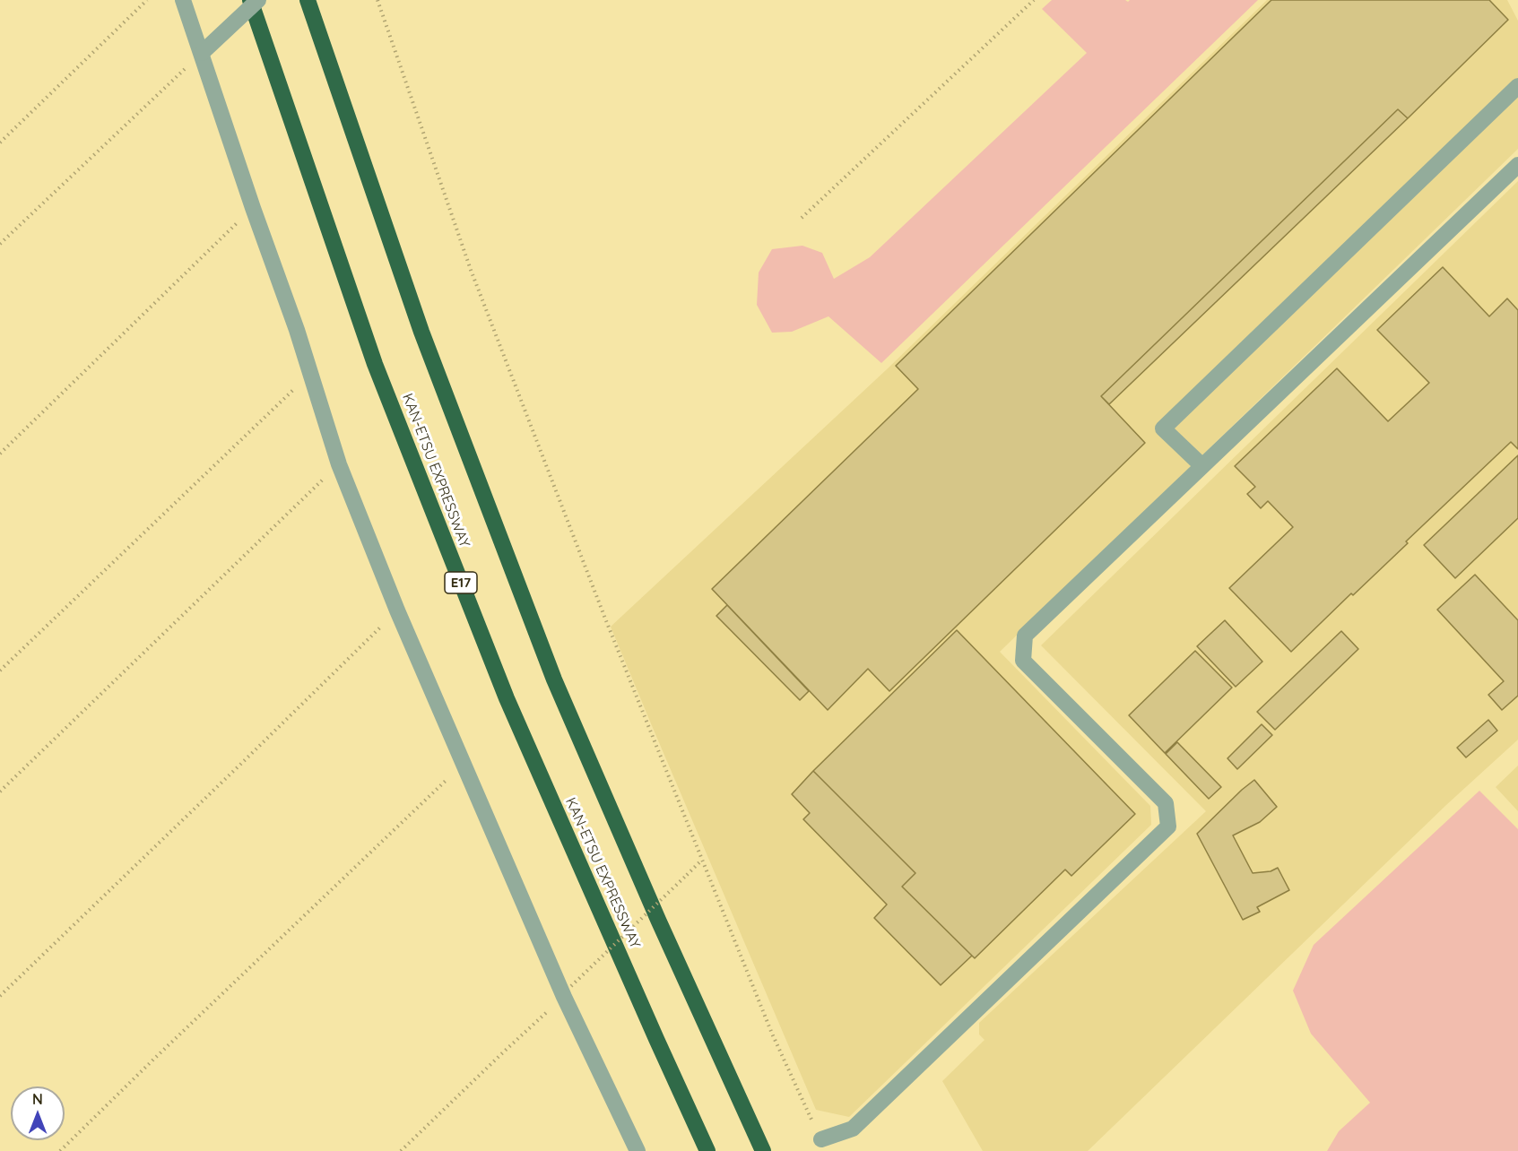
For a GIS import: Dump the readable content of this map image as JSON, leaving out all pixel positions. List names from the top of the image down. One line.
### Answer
{"streets":{"highway":["KAN-ETSU EXPRESSWAY","E17"]},"north":"top"}
